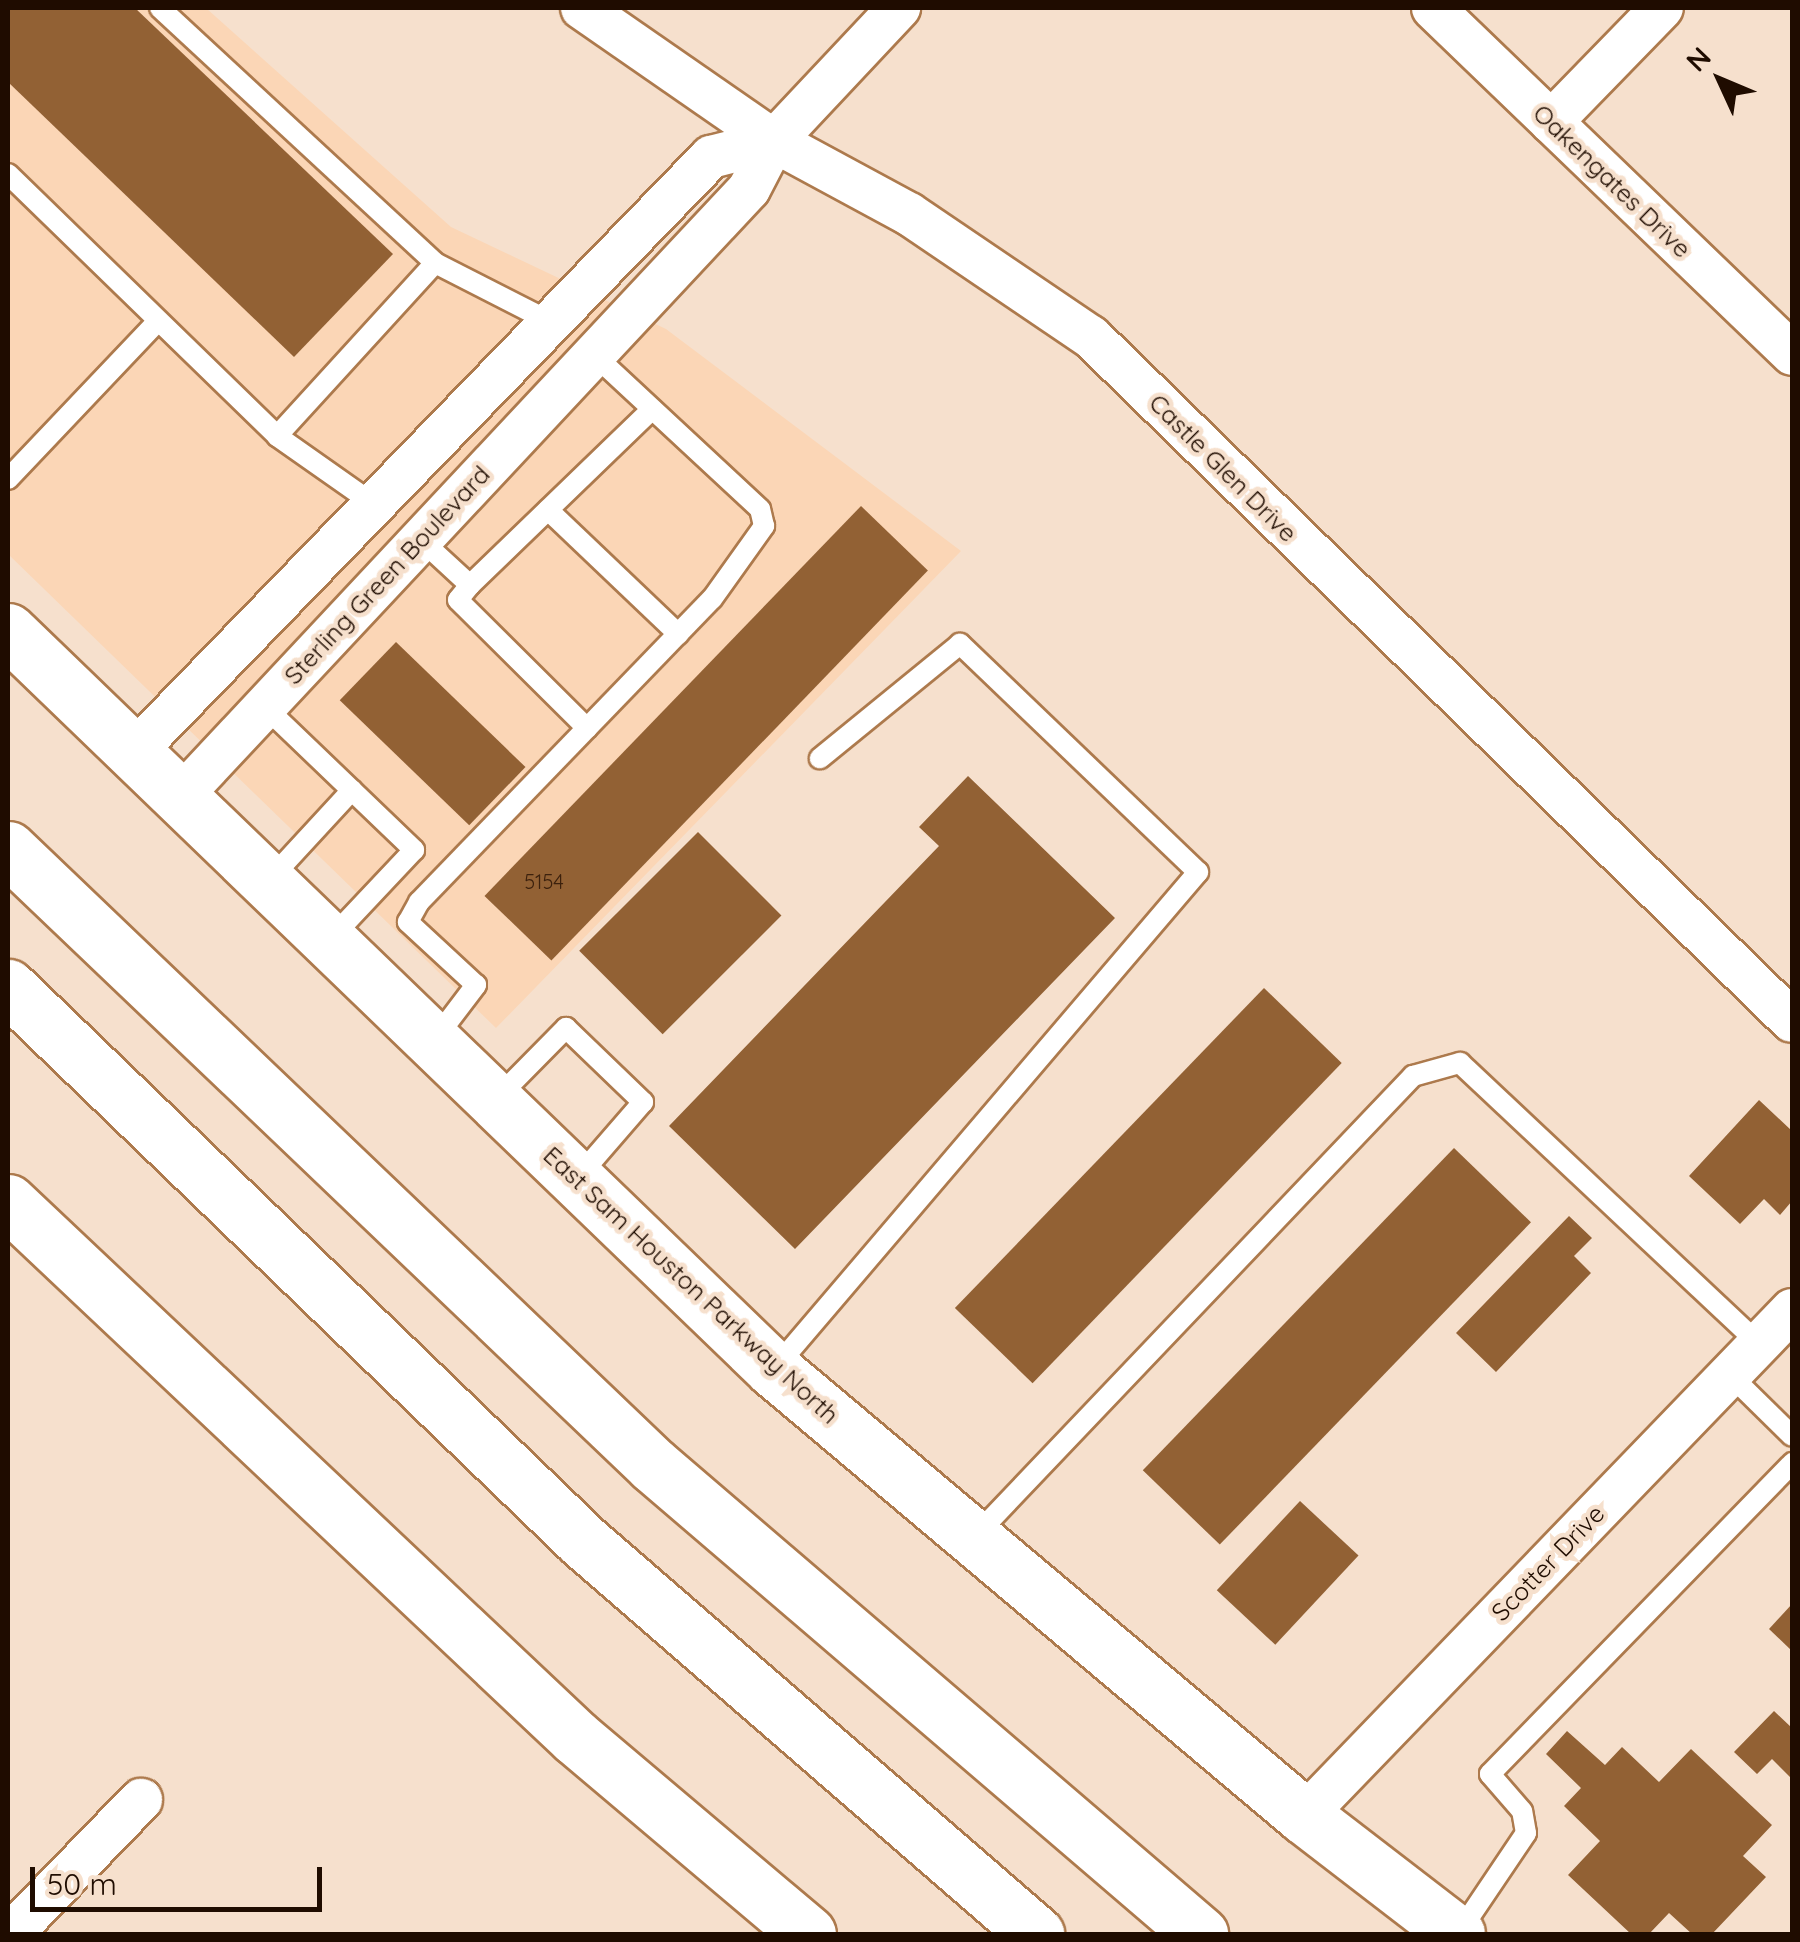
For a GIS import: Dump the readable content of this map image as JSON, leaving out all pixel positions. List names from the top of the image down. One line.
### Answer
{"streets":{"main road":["East Sam Houston Parkway North"],"street":["Oakengates Drive","Castle Glen Drive","Sterling Green Boulevard","Scotter Drive"]},"crossings":[["Castle Glen Drive","Sterling Green Boulevard"],["Sterling Green Boulevard","East Sam Houston Parkway North"],["East Sam Houston Parkway North","Scotter Drive"]],"house_numbers":["5154"],"scale_bar":"50 m","north":"top left"}
